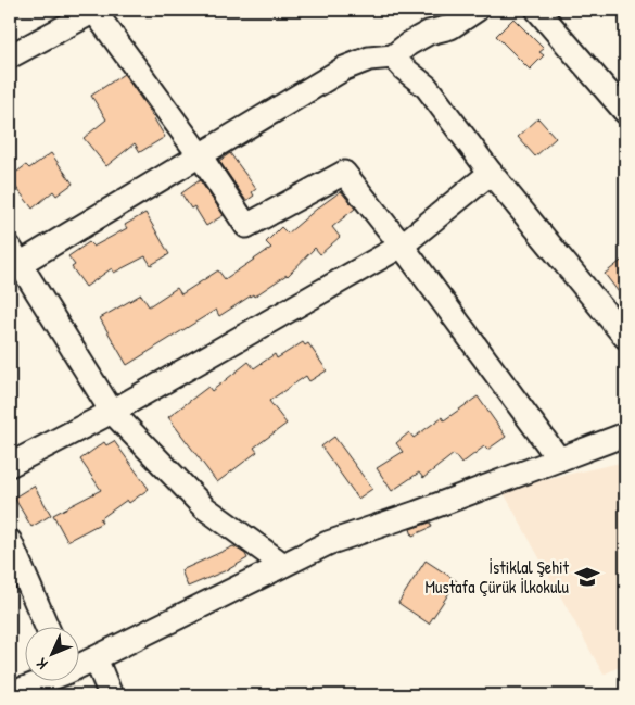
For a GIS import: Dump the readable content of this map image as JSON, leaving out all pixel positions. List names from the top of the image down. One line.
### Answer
{"places":{"school or university":["İstiklal Şehit Mustafa Çürük İlkokulu"]},"north":"bottom left"}
